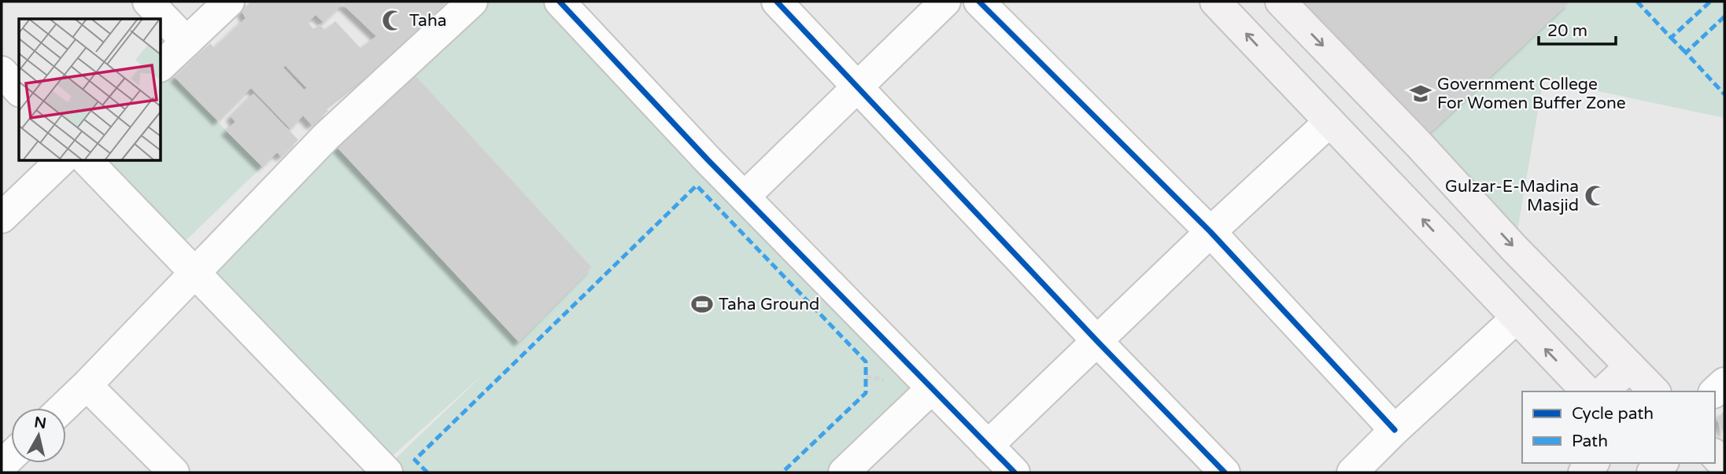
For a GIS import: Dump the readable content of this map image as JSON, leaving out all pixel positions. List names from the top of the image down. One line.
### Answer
{"places":{"mosque":["Taha","Gulzar-E-Madina Masjid"],"school or university":["Government College For Women Buffer Zone"],"sports":["Taha Ground"]},"legend":["Cycle path","Path"],"scale_bar":"20 m","north":"top"}
